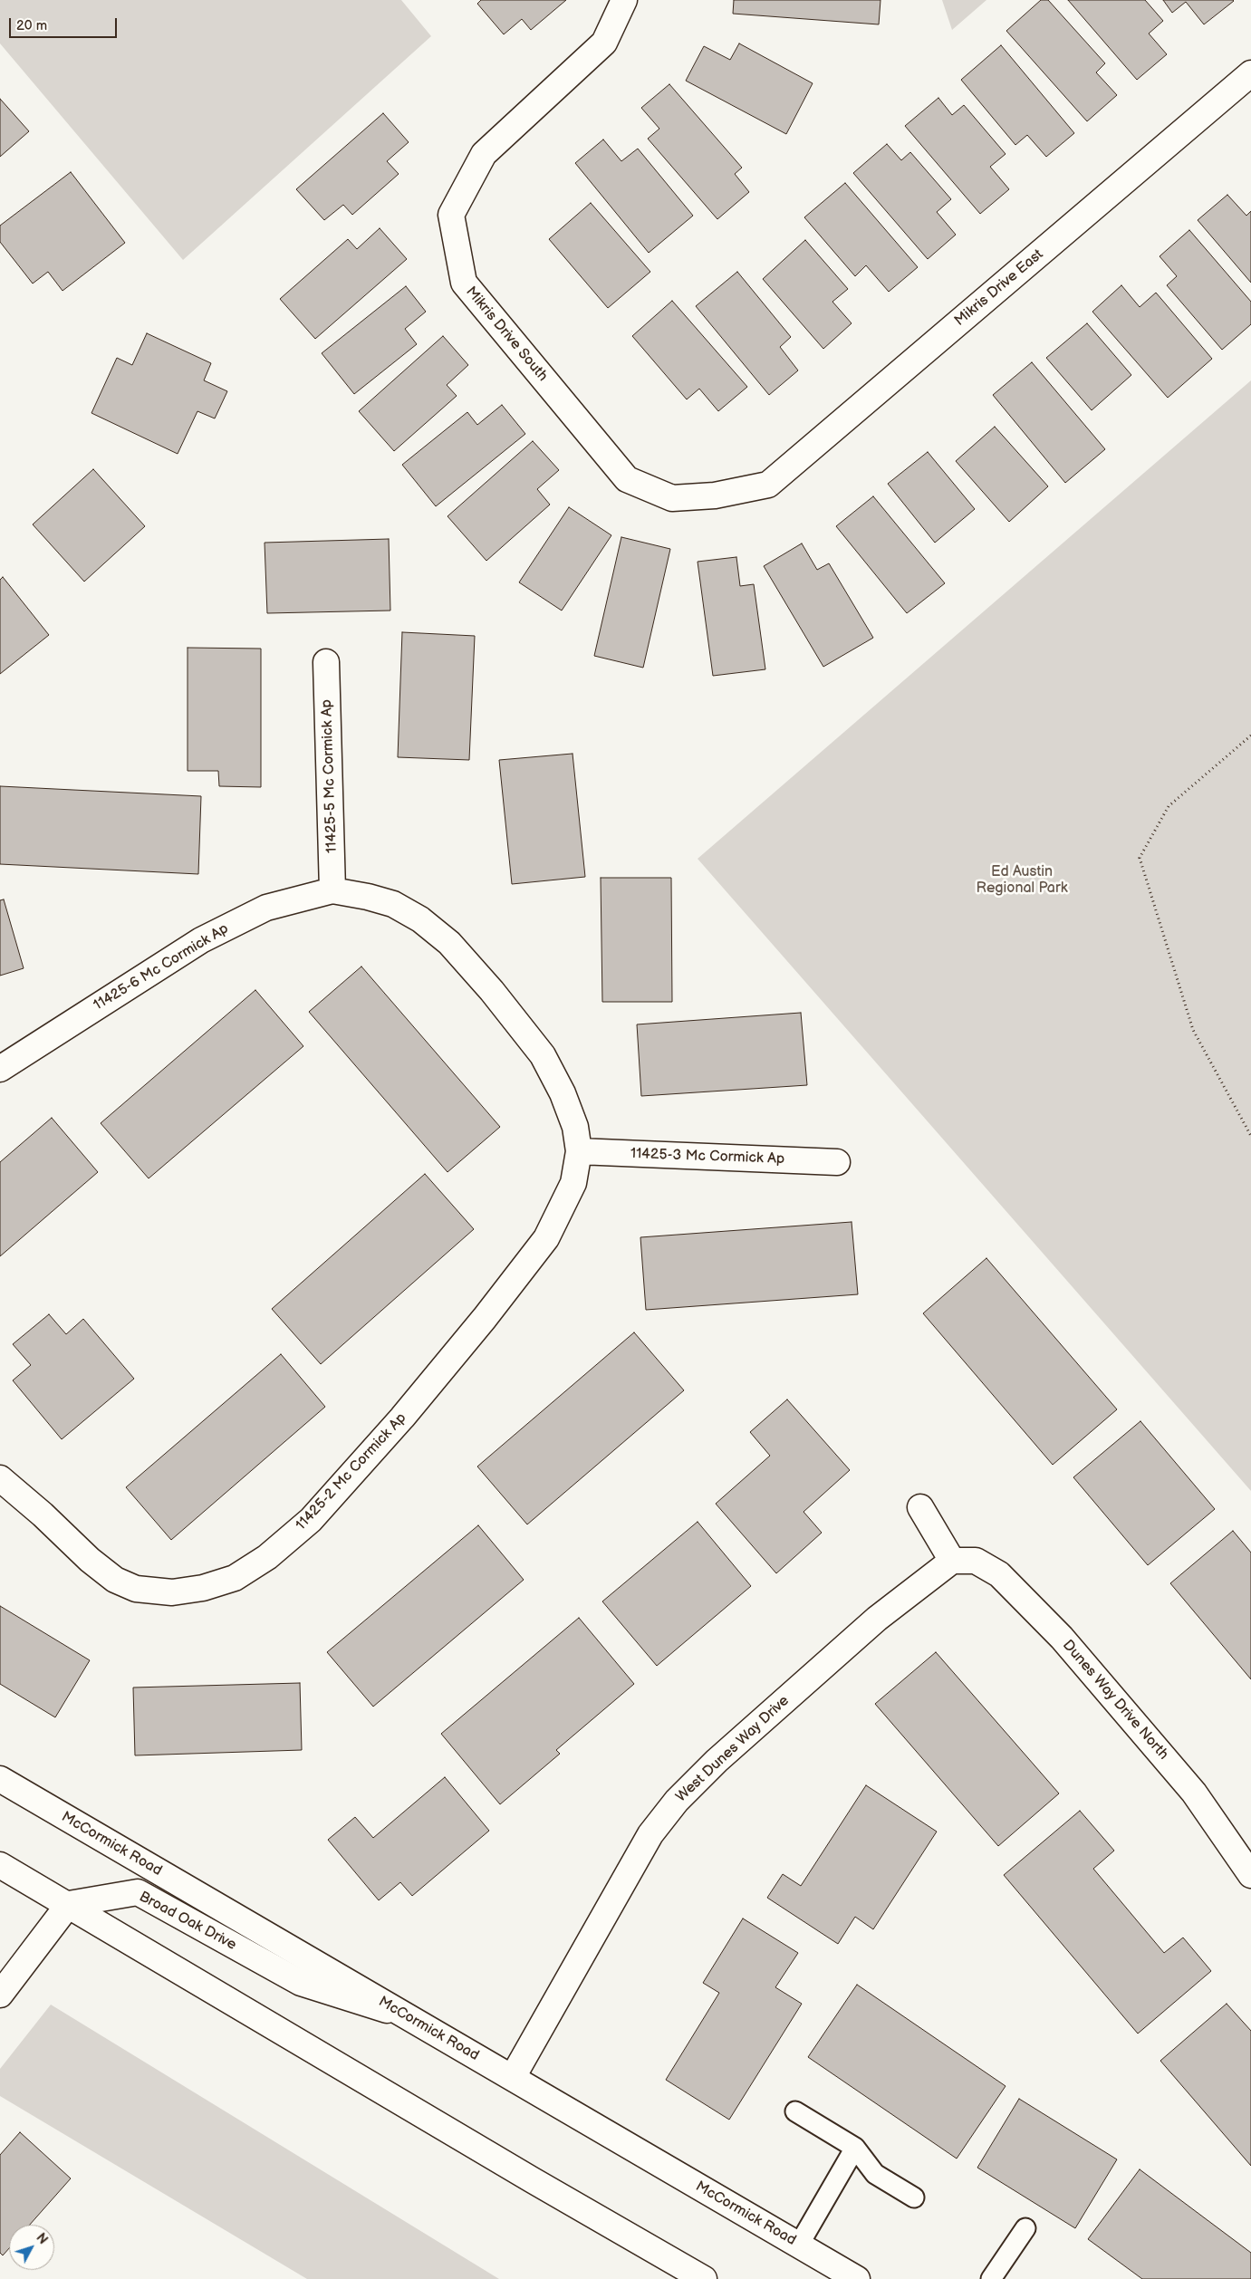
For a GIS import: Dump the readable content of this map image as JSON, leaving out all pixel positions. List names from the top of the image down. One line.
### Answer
{"streets":{"street":["Mikris Drive East","Mikris Drive South","11425-5 Mc Cormick Ap","11425-6 Mc Cormick Ap","11425-3 Mc Cormick Ap","11425-2 Mc Cormick Ap","Dunes Way Drive North","West Dunes Way Drive","McCormick Road","Broad Oak Drive"]},"crossings":[["Mikris Drive East","Mikris Drive South"],["11425-5 Mc Cormick Ap","11425-6 Mc Cormick Ap"],["11425-5 Mc Cormick Ap","11425-2 Mc Cormick Ap"],["11425-6 Mc Cormick Ap","11425-2 Mc Cormick Ap"],["11425-3 Mc Cormick Ap","11425-2 Mc Cormick Ap"],["Dunes Way Drive North","West Dunes Way Drive"],["West Dunes Way Drive","McCormick Road"],["McCormick Road","Broad Oak Drive"]],"parks":["Ed Austin Regional Park"],"scale_bar":"20 m","north":"top right"}
